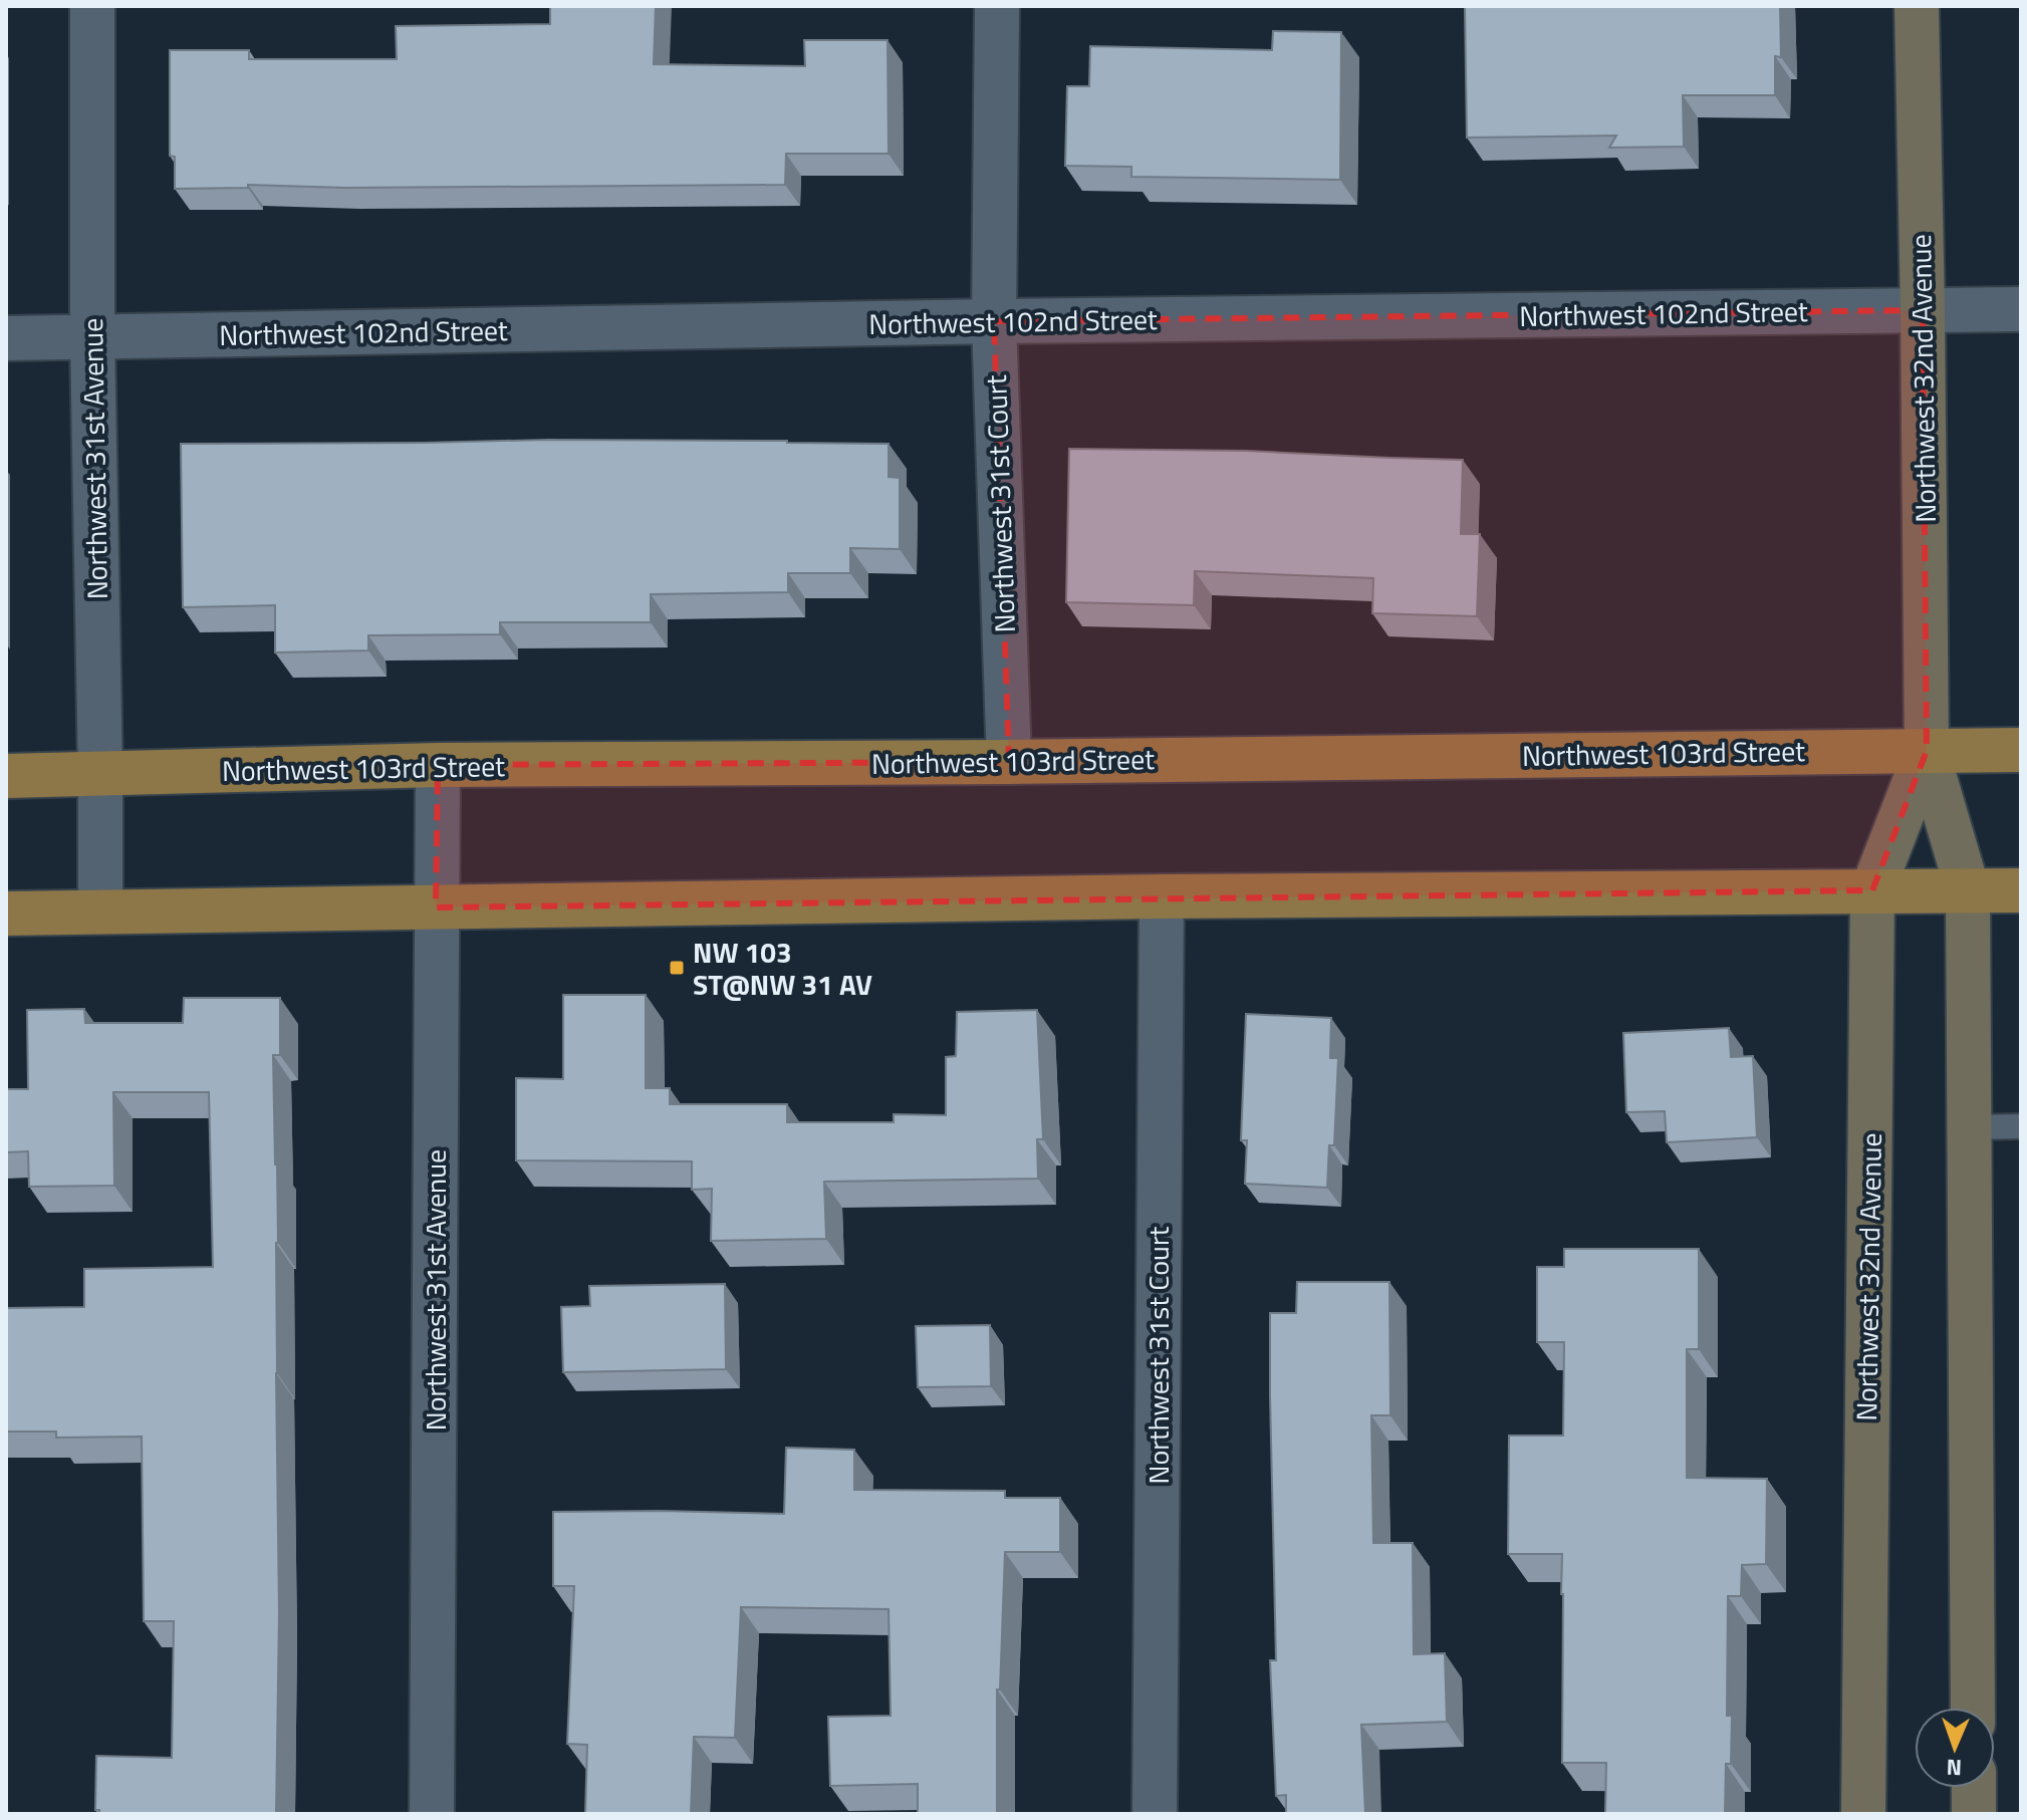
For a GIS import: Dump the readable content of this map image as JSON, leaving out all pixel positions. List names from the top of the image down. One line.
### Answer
{"streets":{"main road":["Northwest 32nd Avenue","Northwest 103rd Street"],"street":["Northwest 102nd Street","Northwest 31st Avenue","Northwest 31st Court"]},"crossings":[["Northwest 102nd Street","Northwest 32nd Avenue"],["Northwest 102nd Street","Northwest 31st Avenue"],["Northwest 102nd Street","Northwest 31st Court"],["Northwest 32nd Avenue","Northwest 103rd Street"],["Northwest 31st Avenue","Northwest 103rd Street"],["Northwest 31st Court","Northwest 103rd Street"]],"places":{"transit":["NW 103 ST@NW 31 AV"]},"north":"bottom"}
